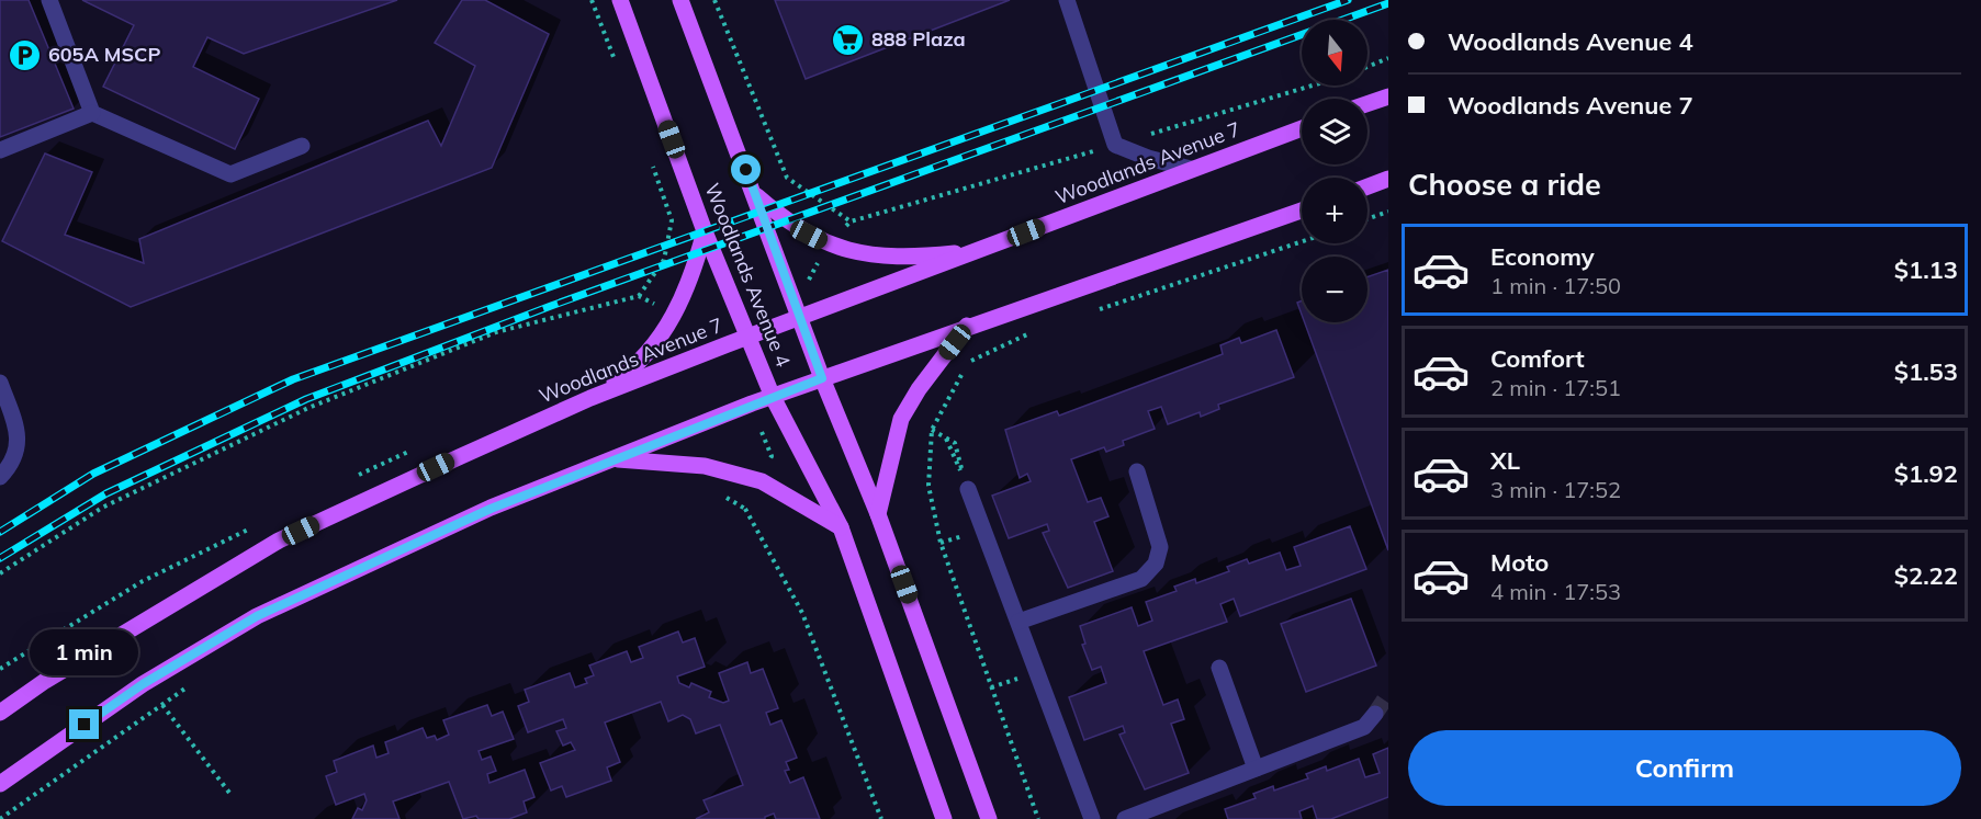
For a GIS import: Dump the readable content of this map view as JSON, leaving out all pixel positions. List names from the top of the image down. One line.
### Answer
{"streets":{"main road":["Woodlands Avenue 7","Woodlands Avenue 4"]},"crossings":[["Woodlands Avenue 7","Woodlands Avenue 4"]],"places":{"supermarket":["888 Plaza"],"parking":["605A MSCP"]},"north":"bottom","page":{"banner":["Woodlands Avenue 4","Woodlands Avenue 7"],"map_buttons":["+","−"],"heading":"Choose a ride","list":[{"name":"Economy","note":"1 min · 17:50","value":"$1.13"},{"name":"Comfort","note":"2 min · 17:51","value":"$1.53"},{"name":"XL","note":"3 min · 17:52","value":"$1.92"},{"name":"Moto","note":"4 min · 17:53","value":"$2.22"}],"bubble":"1 min","buttons":"Confirm"}}
